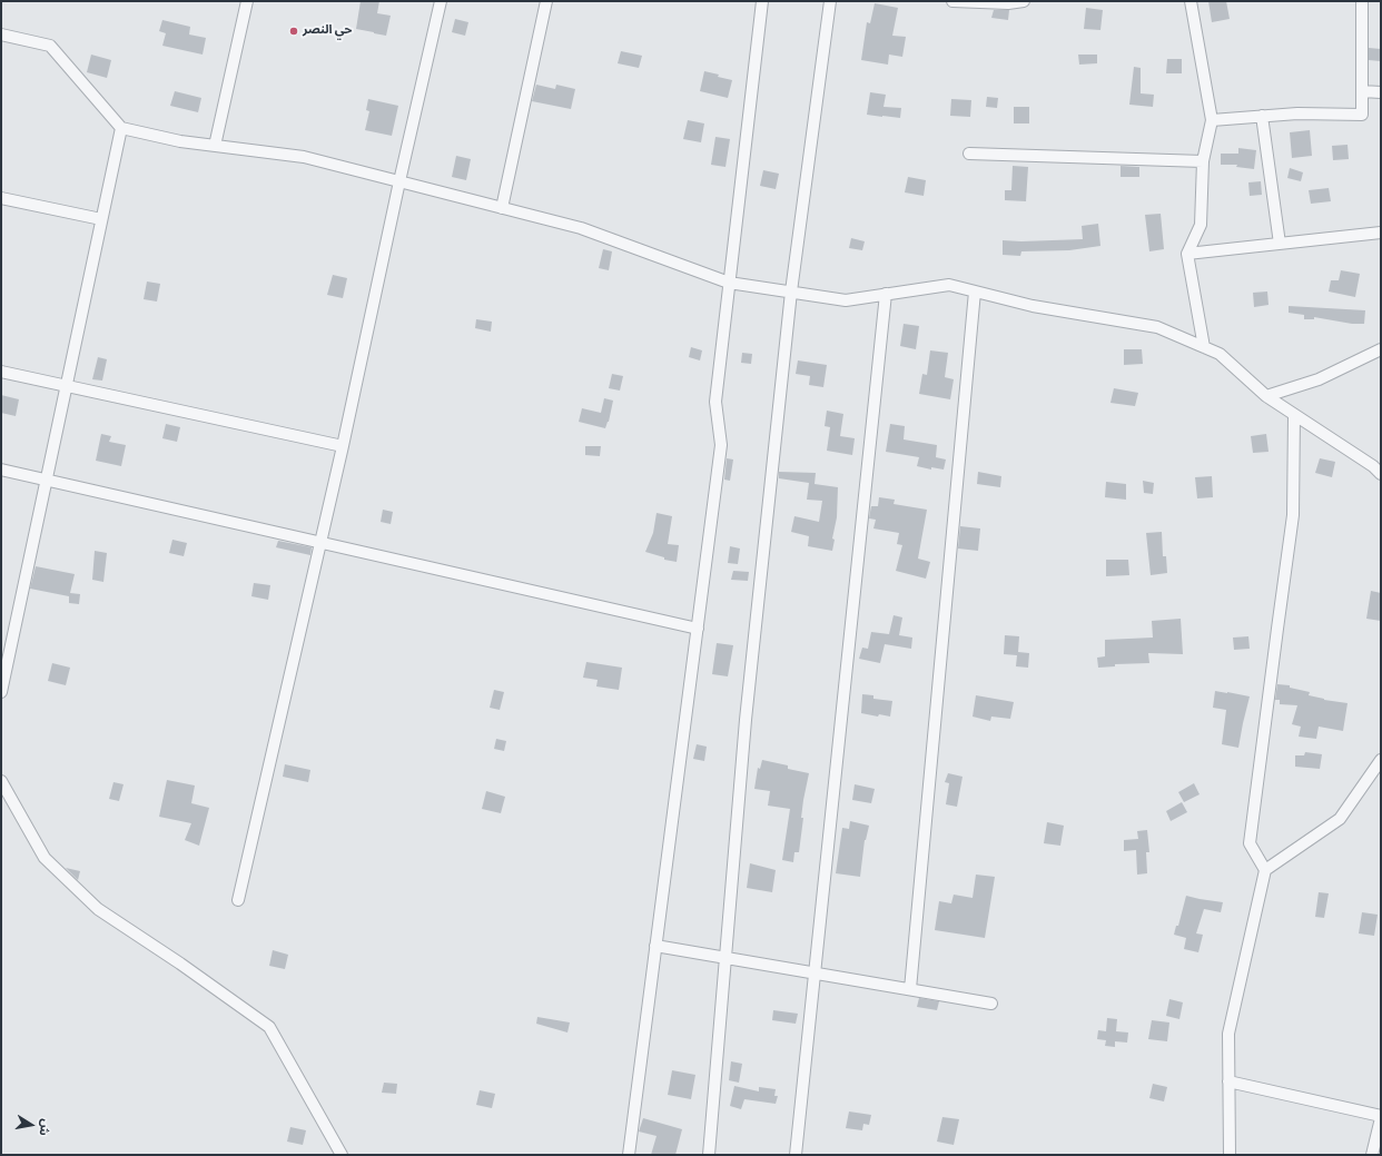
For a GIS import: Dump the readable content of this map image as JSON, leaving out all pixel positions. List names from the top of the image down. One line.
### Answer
{"places":["حي النصر"],"north":"right"}
